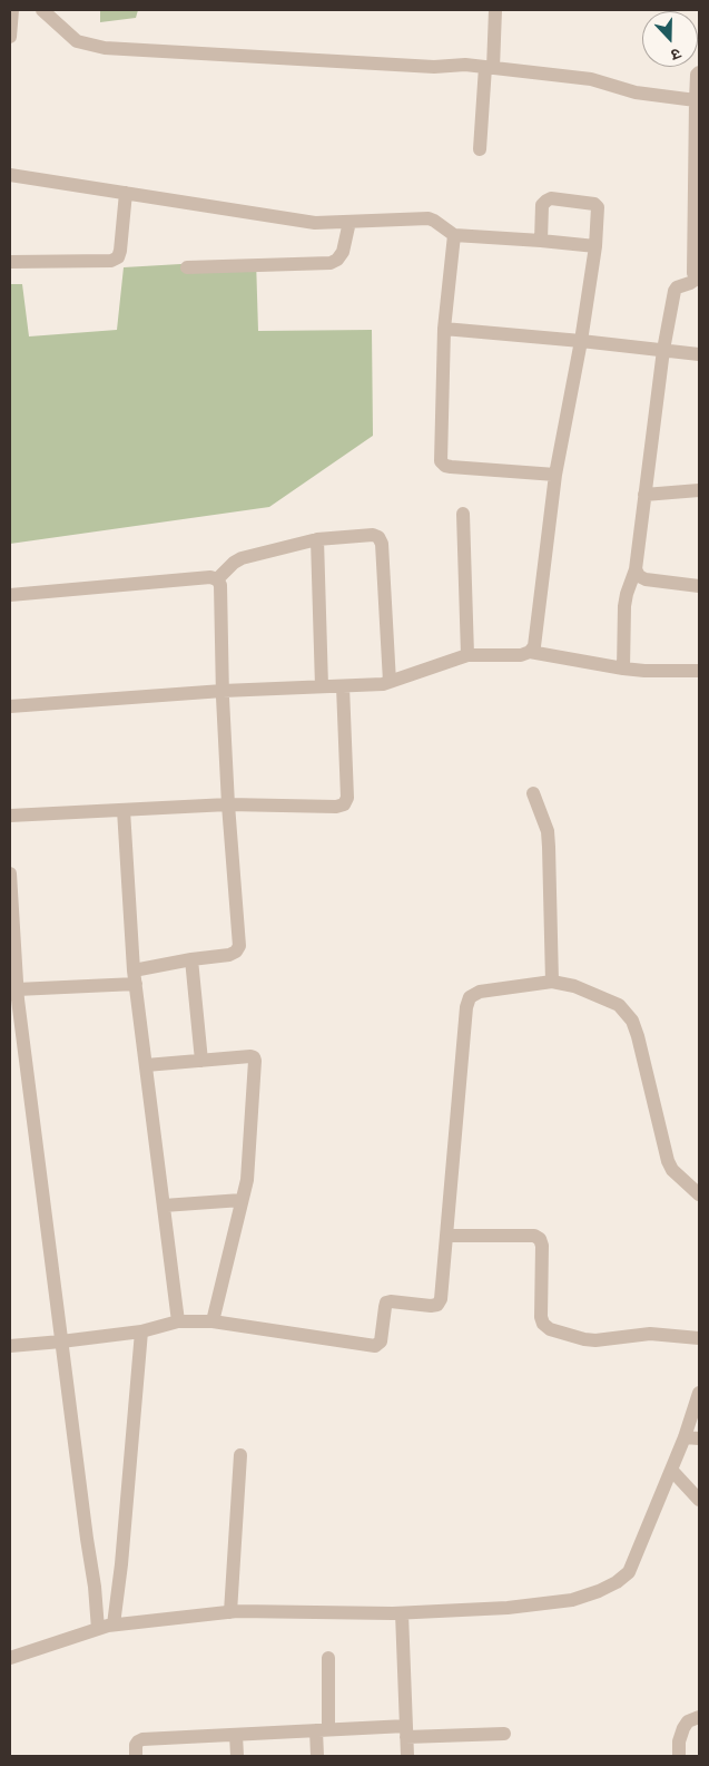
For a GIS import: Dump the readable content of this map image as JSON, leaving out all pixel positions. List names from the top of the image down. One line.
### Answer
{"north":"bottom"}
